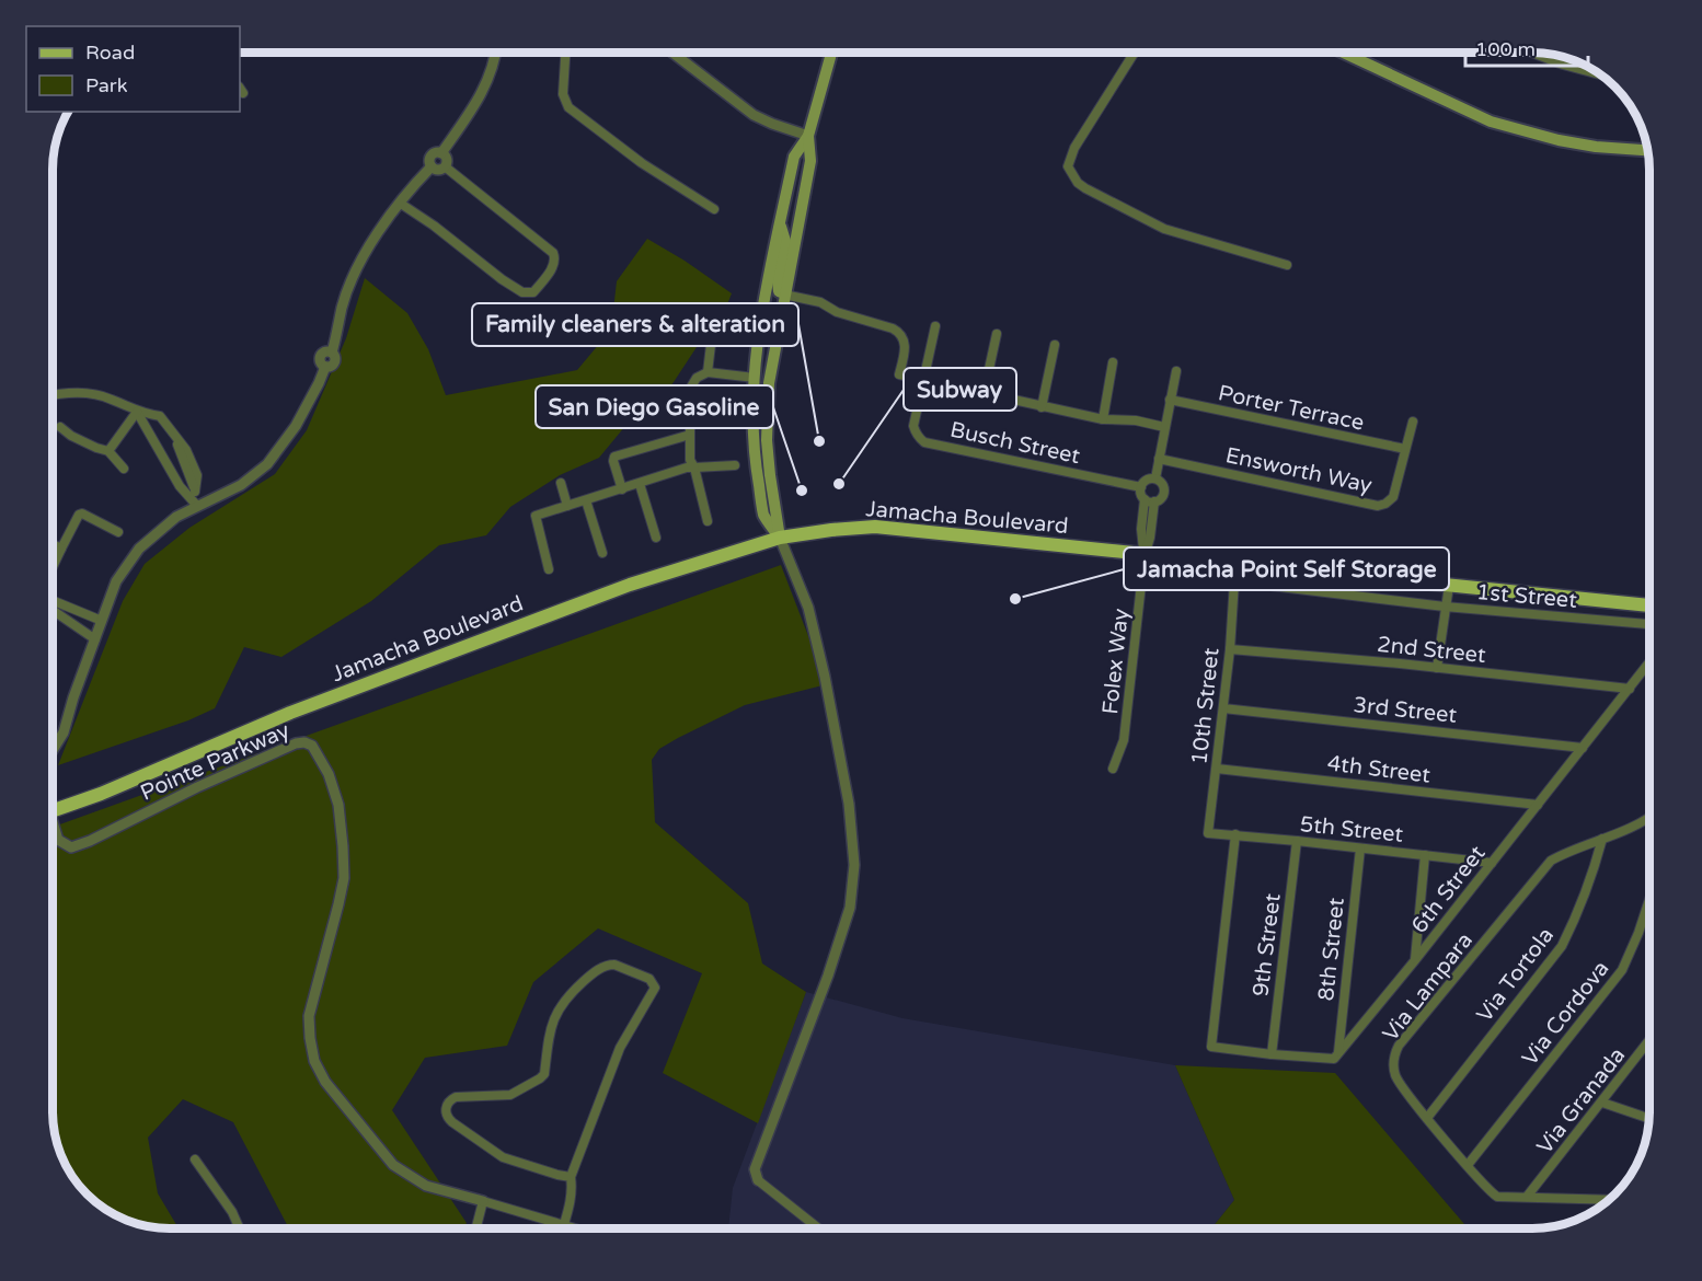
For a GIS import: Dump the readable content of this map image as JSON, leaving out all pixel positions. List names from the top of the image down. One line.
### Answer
{"streets":{"main road":["Jamacha Boulevard"],"street":["Porter Terrace","Busch Street","Ensworth Way","1st Street","2nd Street","Folex Way","10th Street","3rd Street","Pointe Parkway","4th Street","5th Street","6th Street","9th Street","8th Street","Via Tortola","Via Lampara","Via Cordova","Via Granada"]},"crossings":[["Porter Terrace","Ensworth Way"],["Jamacha Boulevard","Folex Way"],["1st Street","10th Street"],["2nd Street","10th Street"],["2nd Street","6th Street"],["10th Street","3rd Street"],["10th Street","4th Street"],["10th Street","5th Street"],["3rd Street","6th Street"],["4th Street","6th Street"],["5th Street","6th Street"],["5th Street","9th Street"],["5th Street","8th Street"],["6th Street","8th Street"],["Via Tortola","Via Lampara"],["Via Lampara","Via Cordova"],["Via Lampara","Via Granada"]],"places":["Family cleaners & alteration","Subway","San Diego Gasoline","Jamacha Point Self Storage"],"legend":["Road","Park"],"scale_bar":"100 m"}
